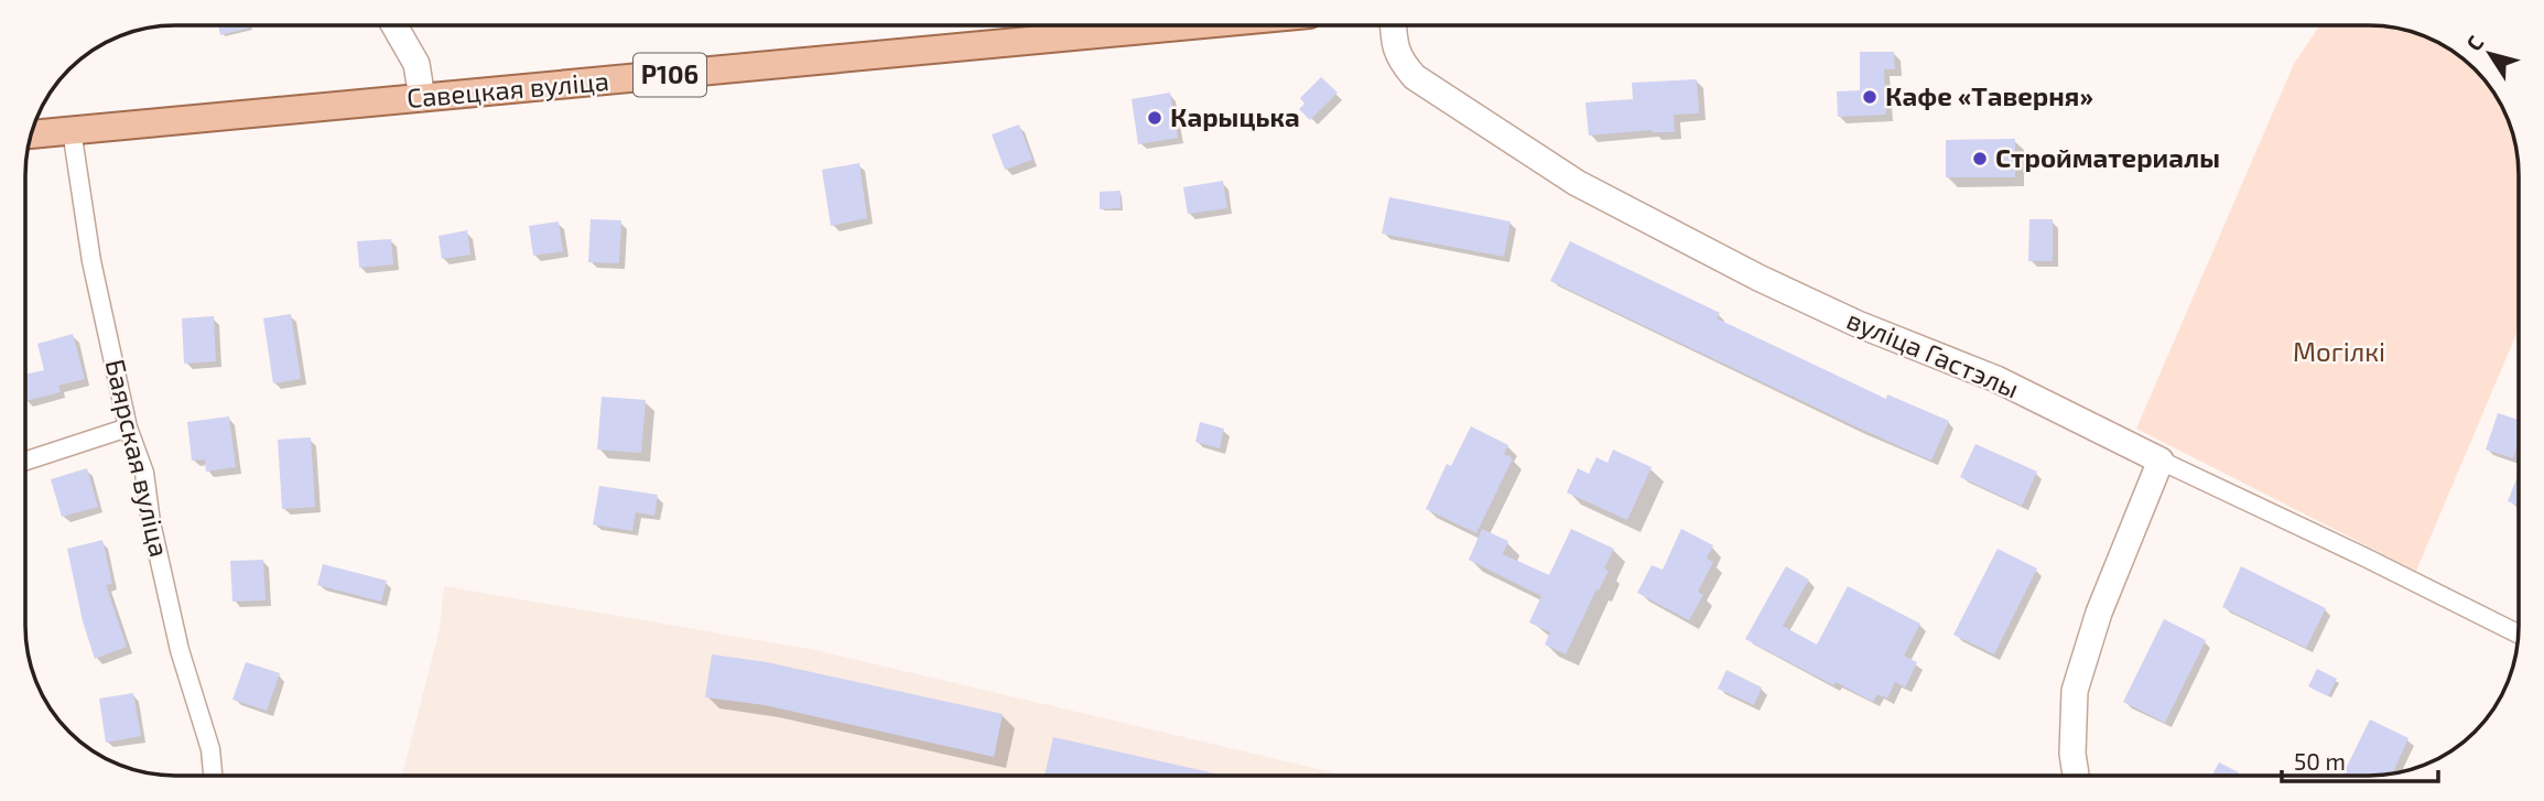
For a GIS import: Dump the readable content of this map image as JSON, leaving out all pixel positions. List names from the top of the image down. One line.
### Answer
{"streets":{"main road":["Р106","Савецкая вуліца"],"street":["вуліца Гастэлы","Баярская вуліца"]},"crossings":[["Савецкая вуліца","Баярская вуліца"]],"parks":["Могілкі"],"places":["Кафе «Таверня»","Карыцька","Стройматериалы"],"scale_bar":"50 m","north":"top left"}
